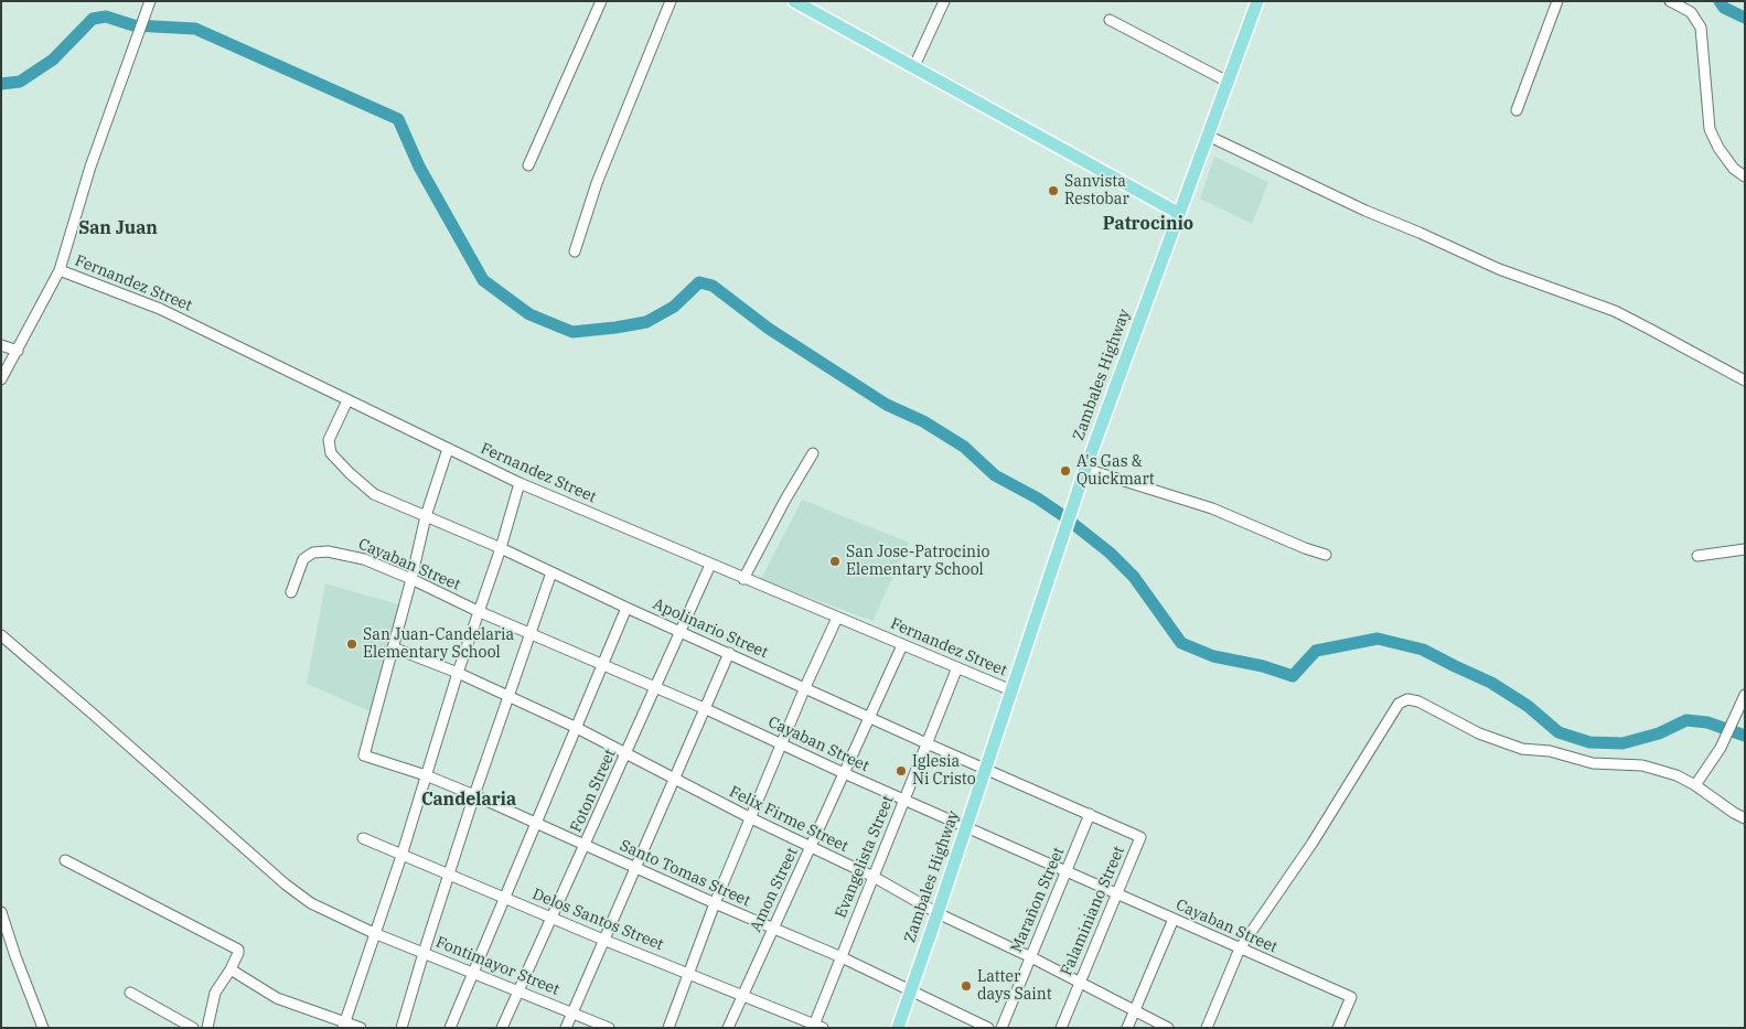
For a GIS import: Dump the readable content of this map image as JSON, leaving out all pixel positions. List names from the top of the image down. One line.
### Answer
{"streets":{"main road":["Zambales Highway"],"street":["Fernandez Street","Cayaban Street","Apolinario Street","Foton Street","Felix Firme Street","Evangelista Street","Santo Tomas Street","Amon Street","Marañon Street","Falaminiano Street","Delos Santos Street","Fontimayor Street"]},"crossings":[["Fernandez Street","Zambales Highway"],["Fernandez Street","Apolinario Street"],["Fernandez Street","Foton Street"],["Fernandez Street","Evangelista Street"],["Fernandez Street","Amon Street"],["Zambales Highway","Cayaban Street"],["Zambales Highway","Apolinario Street"],["Zambales Highway","Felix Firme Street"],["Zambales Highway","Santo Tomas Street"],["Cayaban Street","Foton Street"],["Cayaban Street","Evangelista Street"],["Cayaban Street","Amon Street"],["Cayaban Street","Marañon Street"],["Cayaban Street","Falaminiano Street"],["Apolinario Street","Foton Street"],["Apolinario Street","Evangelista Street"],["Apolinario Street","Amon Street"],["Apolinario Street","Marañon Street"],["Apolinario Street","Falaminiano Street"],["Foton Street","Felix Firme Street"],["Foton Street","Santo Tomas Street"],["Foton Street","Delos Santos Street"],["Foton Street","Fontimayor Street"],["Felix Firme Street","Evangelista Street"],["Felix Firme Street","Santo Tomas Street"],["Felix Firme Street","Amon Street"],["Felix Firme Street","Marañon Street"],["Felix Firme Street","Falaminiano Street"],["Evangelista Street","Santo Tomas Street"],["Evangelista Street","Delos Santos Street"],["Santo Tomas Street","Amon Street"],["Amon Street","Delos Santos Street"]],"districts":["Patrocinio","San Juan","Candelaria"],"places":["Sanvista Restobar","A's Gas & Quickmart","San Jose-Patrocinio Elementary School","San Juan-Candelaria Elementary School","Iglesia Ni Cristo","Latter days Saint"]}
